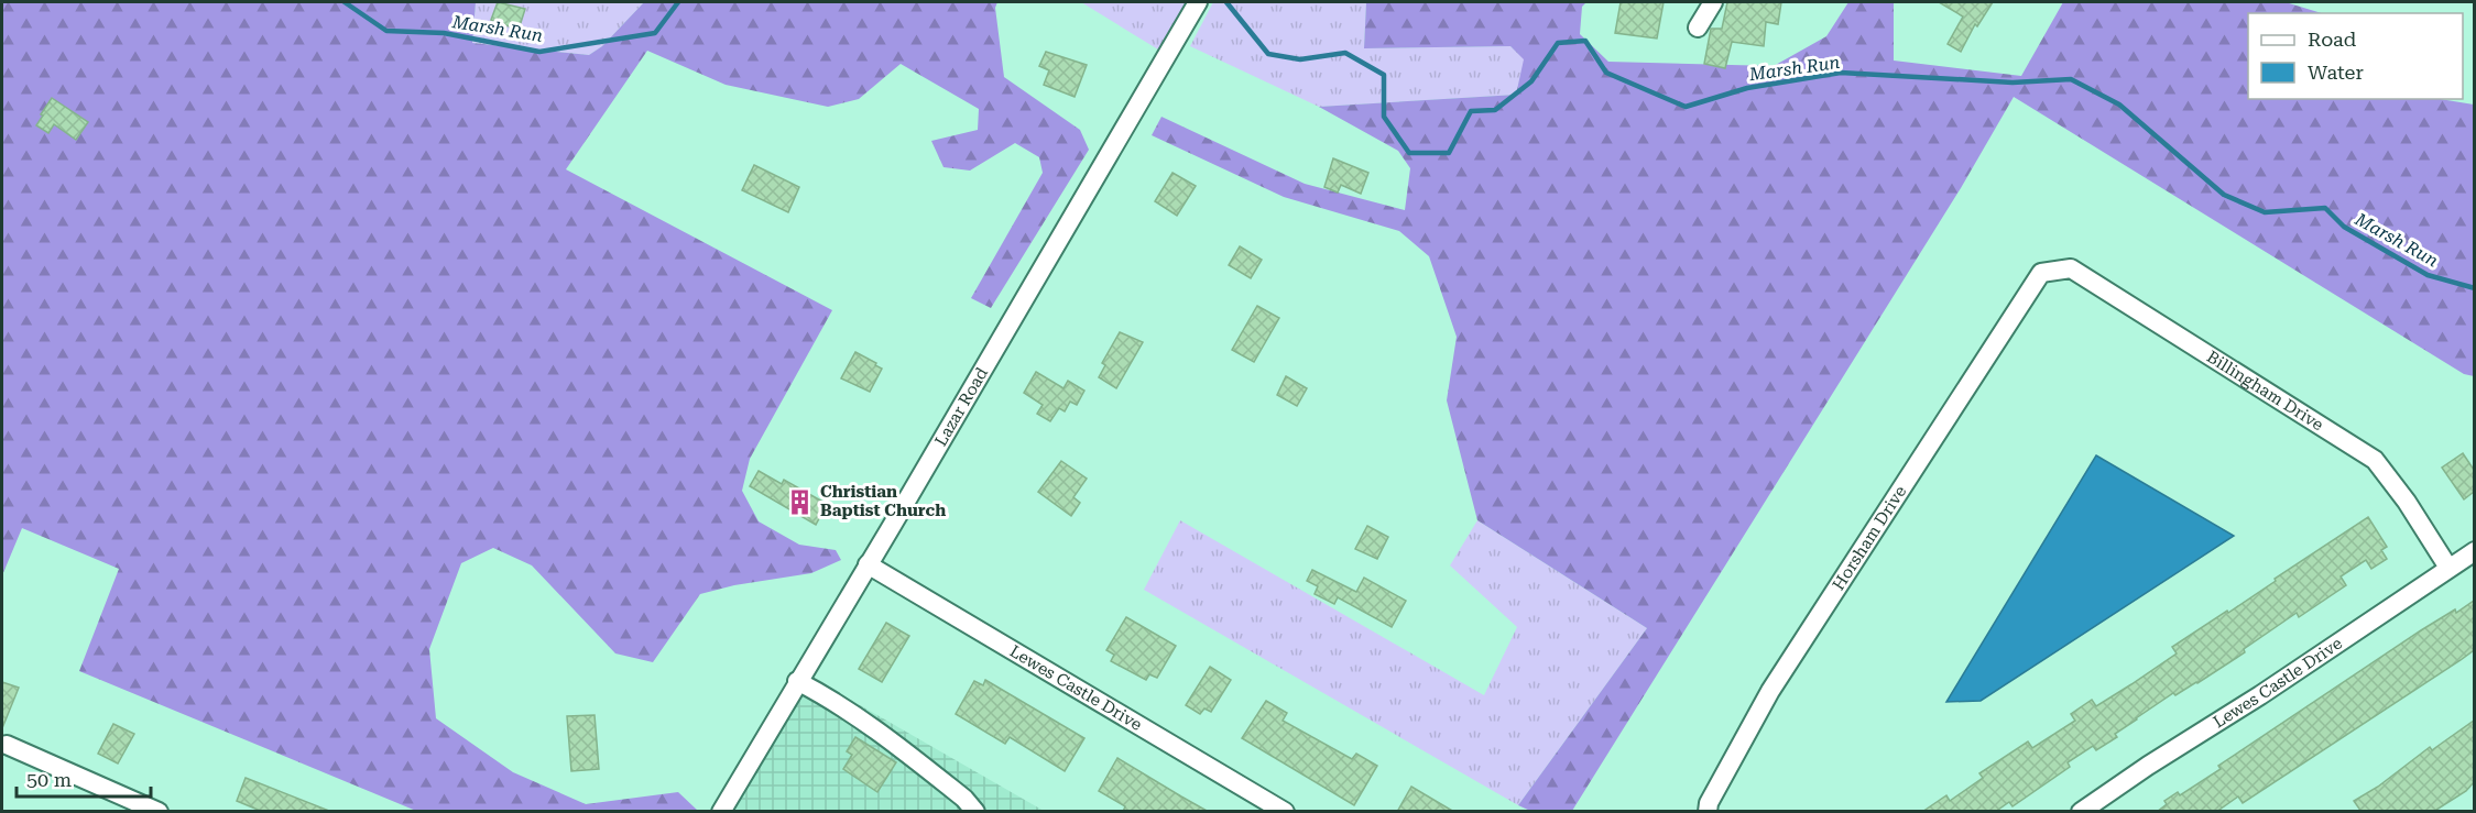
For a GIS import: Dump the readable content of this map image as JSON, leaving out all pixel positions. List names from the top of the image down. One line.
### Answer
{"streets":{"street":["Billingham Drive","Lazar Road","Horsham Drive","Lewes Castle Drive"]},"crossings":[["Billingham Drive","Horsham Drive"],["Billingham Drive","Lewes Castle Drive"],["Lazar Road","Lewes Castle Drive"]],"water":["Marsh Run"],"places":{"building":["Christian Baptist Church"]},"legend":["Road","Water"],"scale_bar":"50 m"}
